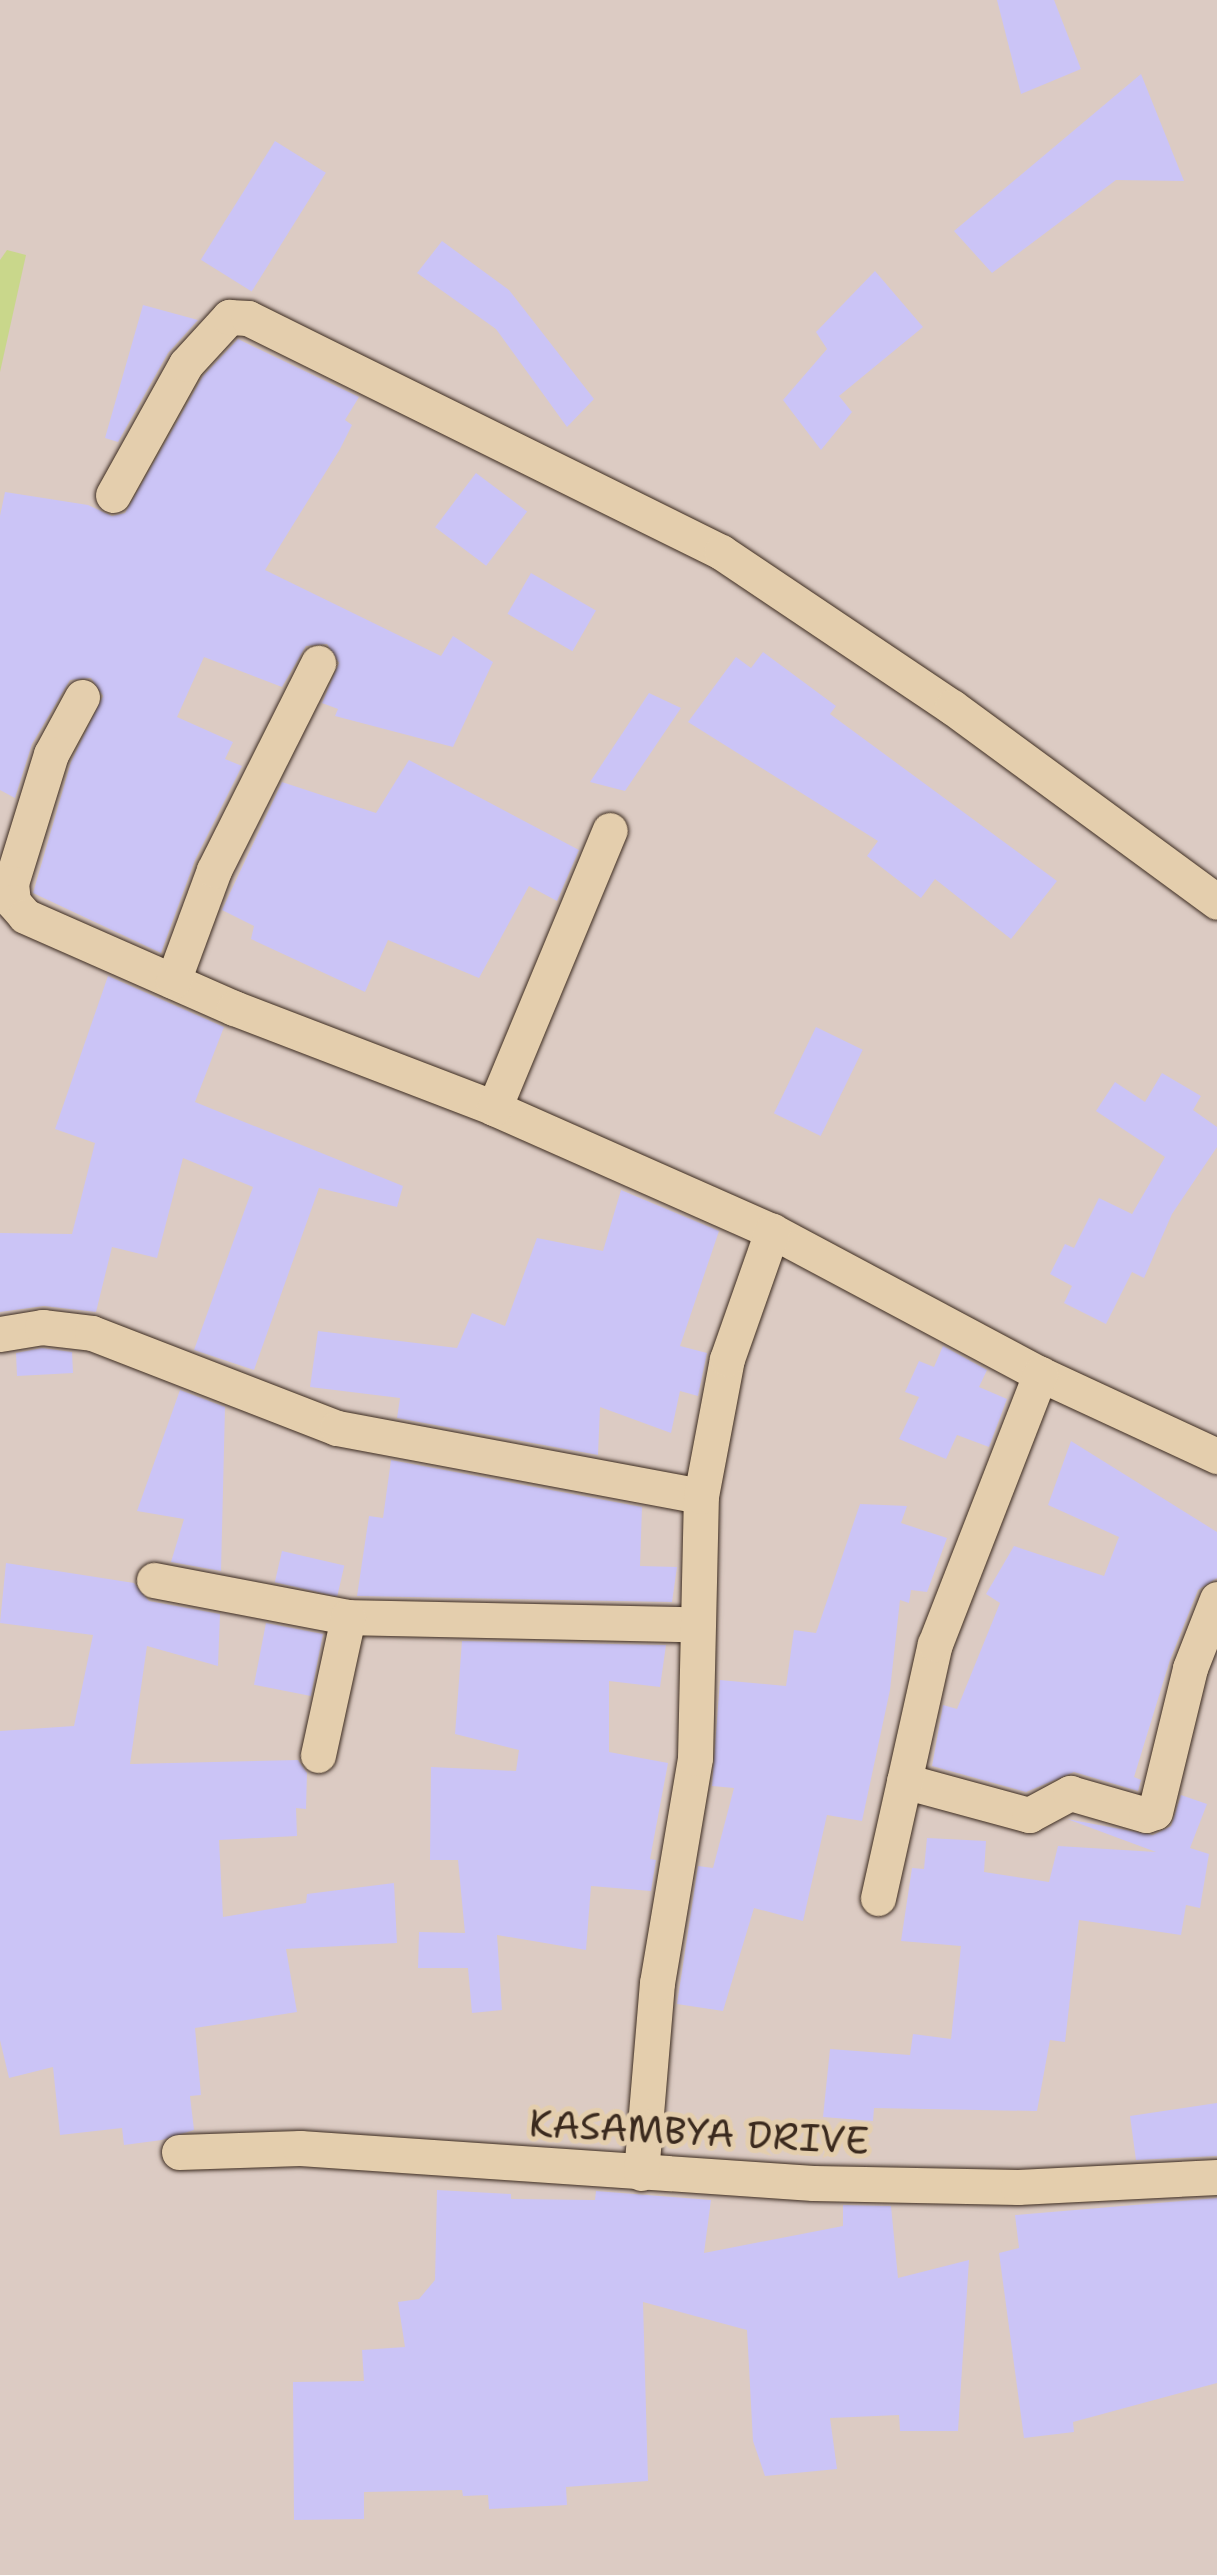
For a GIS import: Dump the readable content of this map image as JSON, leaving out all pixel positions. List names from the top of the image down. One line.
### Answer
{"streets":{"street":["KASAMBYA DRIVE"]}}
